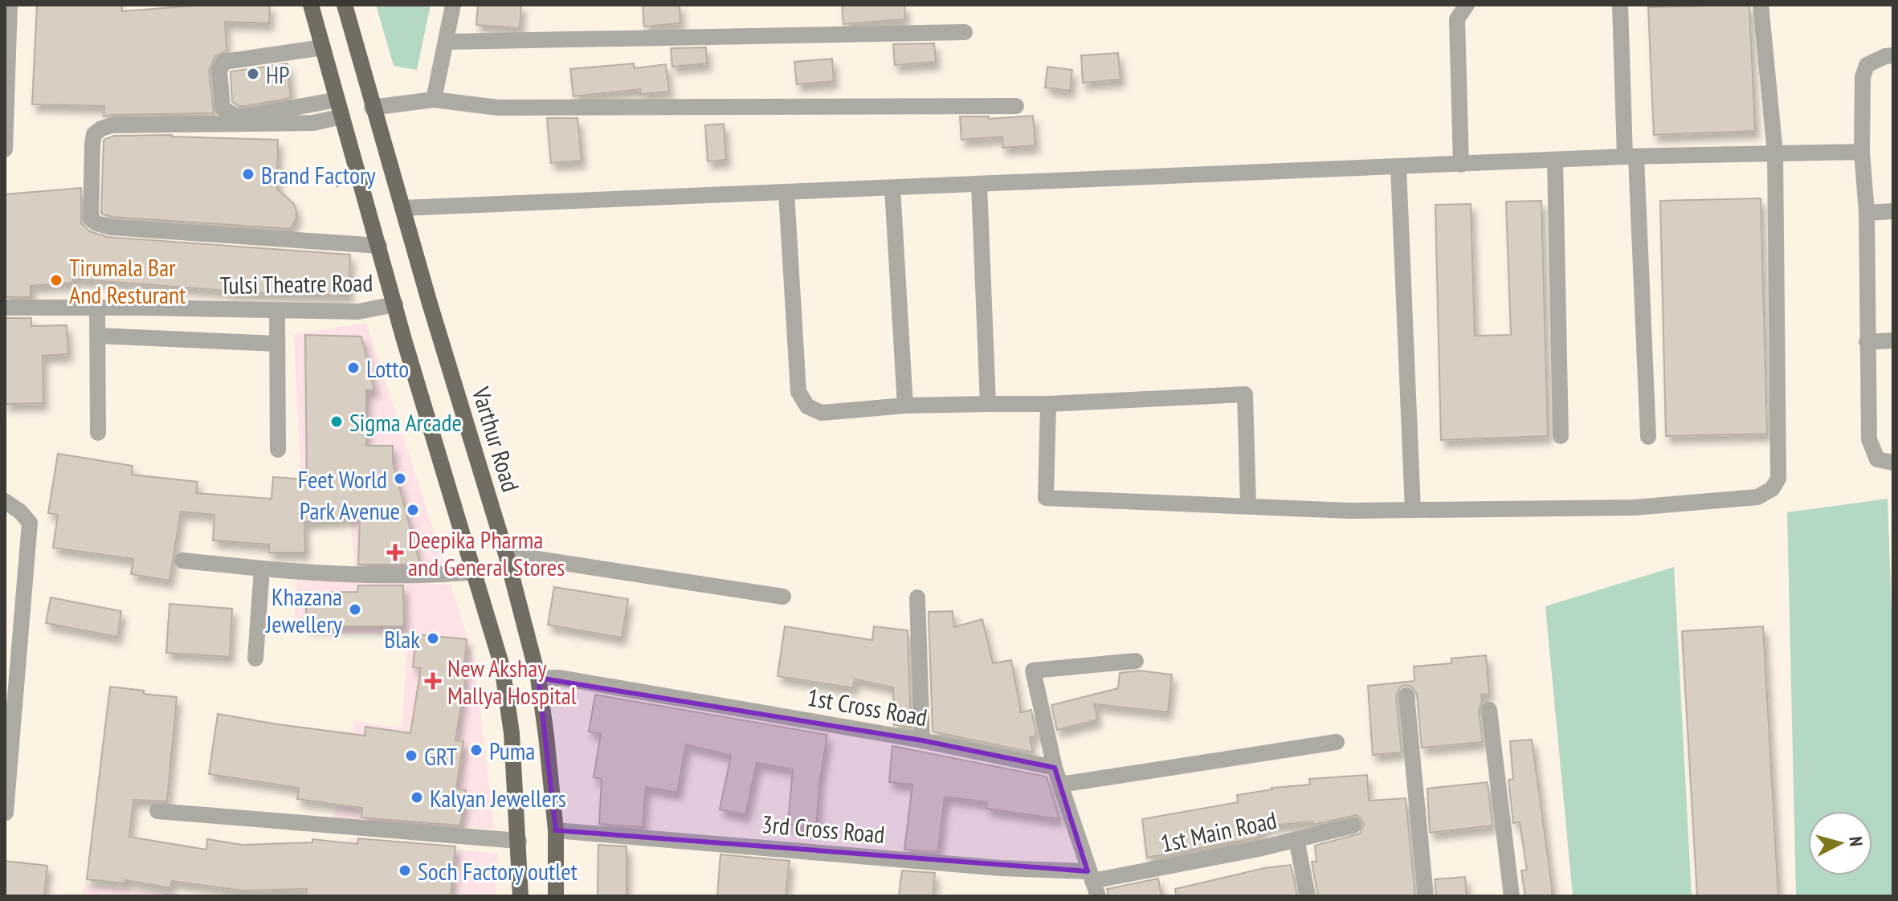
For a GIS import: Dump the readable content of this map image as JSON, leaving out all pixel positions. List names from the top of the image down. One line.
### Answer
{"streets":{"main road":["Varthur Road"],"street":["Tulsi Theatre Road","1st Cross Road","3rd Cross Road","1st Main Road"]},"crossings":[["Varthur Road","1st Cross Road"],["Varthur Road","3rd Cross Road"],["3rd Cross Road","1st Main Road"]],"places":{"other":["HP","Brand Factory","Tirumala Bar And Resturant","Lotto","Sigma Arcade","Feet World","Park Avenue","Khazana Jewellery","Blak","Puma","GRT","Kalyan Jewellers","Soch Factory outlet"],"health":["Deepika Pharma and General Stores","New Akshay Mallya Hospital"]},"north":"right"}
